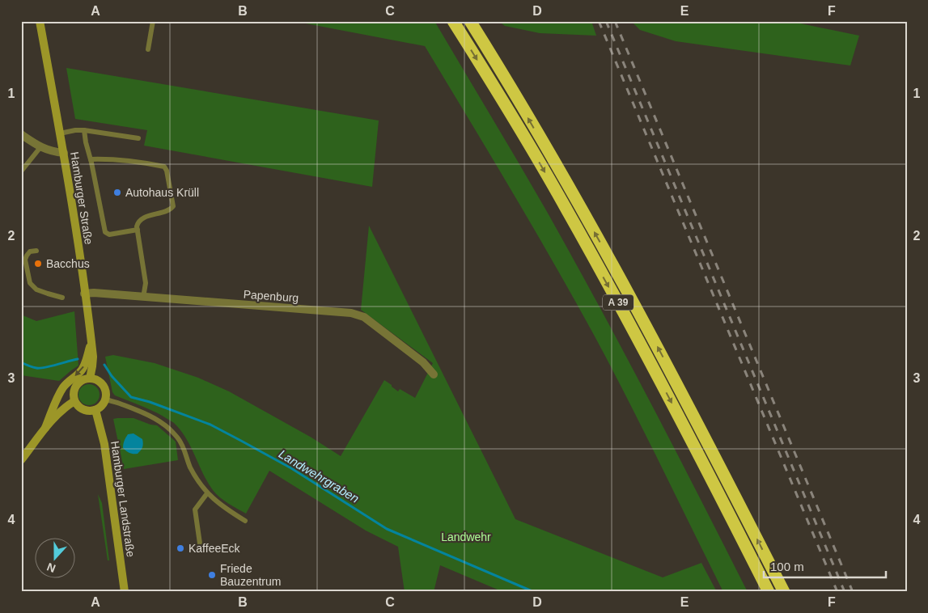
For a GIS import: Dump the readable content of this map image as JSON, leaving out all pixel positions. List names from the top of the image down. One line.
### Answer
{"streets":{"highway":["A 39"],"main road":["Hamburger Straße","Hamburger Landstraße"],"street":["Papenburg"]},"crossings":[["Hamburger Straße","Papenburg"],["Hamburger Straße","Hamburger Landstraße"]],"water":["Landwehrgraben"],"parks":["Landwehr"],"places":["Autohaus Krüll","Bacchus","KaffeeEck","Friede Bauzentrum"],"scale_bar":"100 m","north":"bottom","grid":{"columns":["A","B","C","D","E","F"],"rows":["1","2","3","4"]}}
